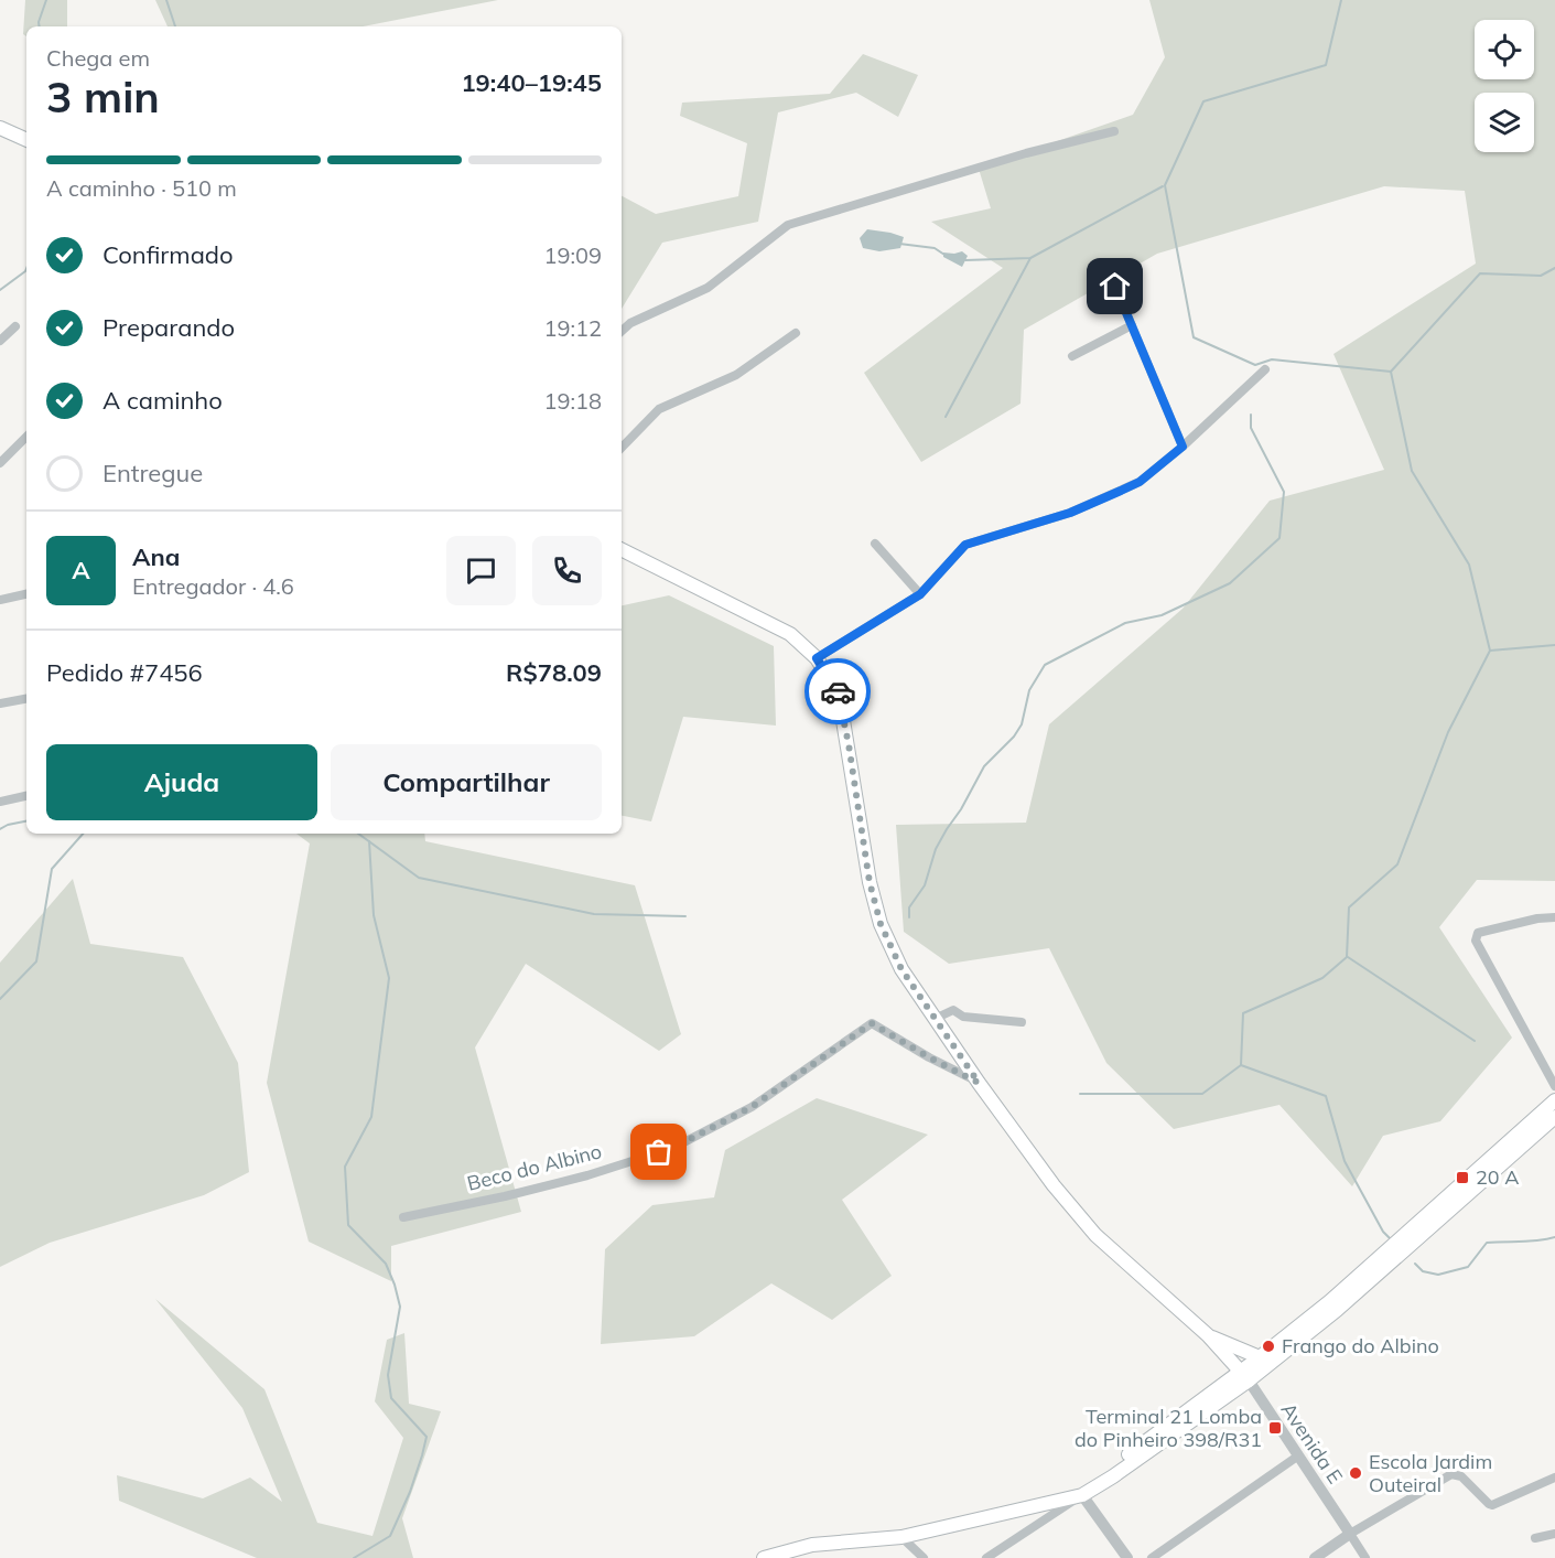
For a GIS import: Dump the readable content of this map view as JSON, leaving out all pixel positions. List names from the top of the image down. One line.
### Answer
{"streets":{"street":["Beco do Albino","Avenida E"]},"places":{"transit":["20 A","Terminal 21 Lomba do Pinheiro 398/R31"],"other":["Frango do Albino","Escola Jardim Outeiral"]},"page":{"heading":["3 min","Chega em","19:40–19:45"],"panel":["Ana","Entregador · 4.6","Pedido #7456","R$78.09"],"bar":"A caminho · 510 m","list":[["Confirmado","19:09"],["Preparando","19:12"],["A caminho","19:18"],"Entregue"],"round":"A","buttons":["Ajuda","Compartilhar"]}}
